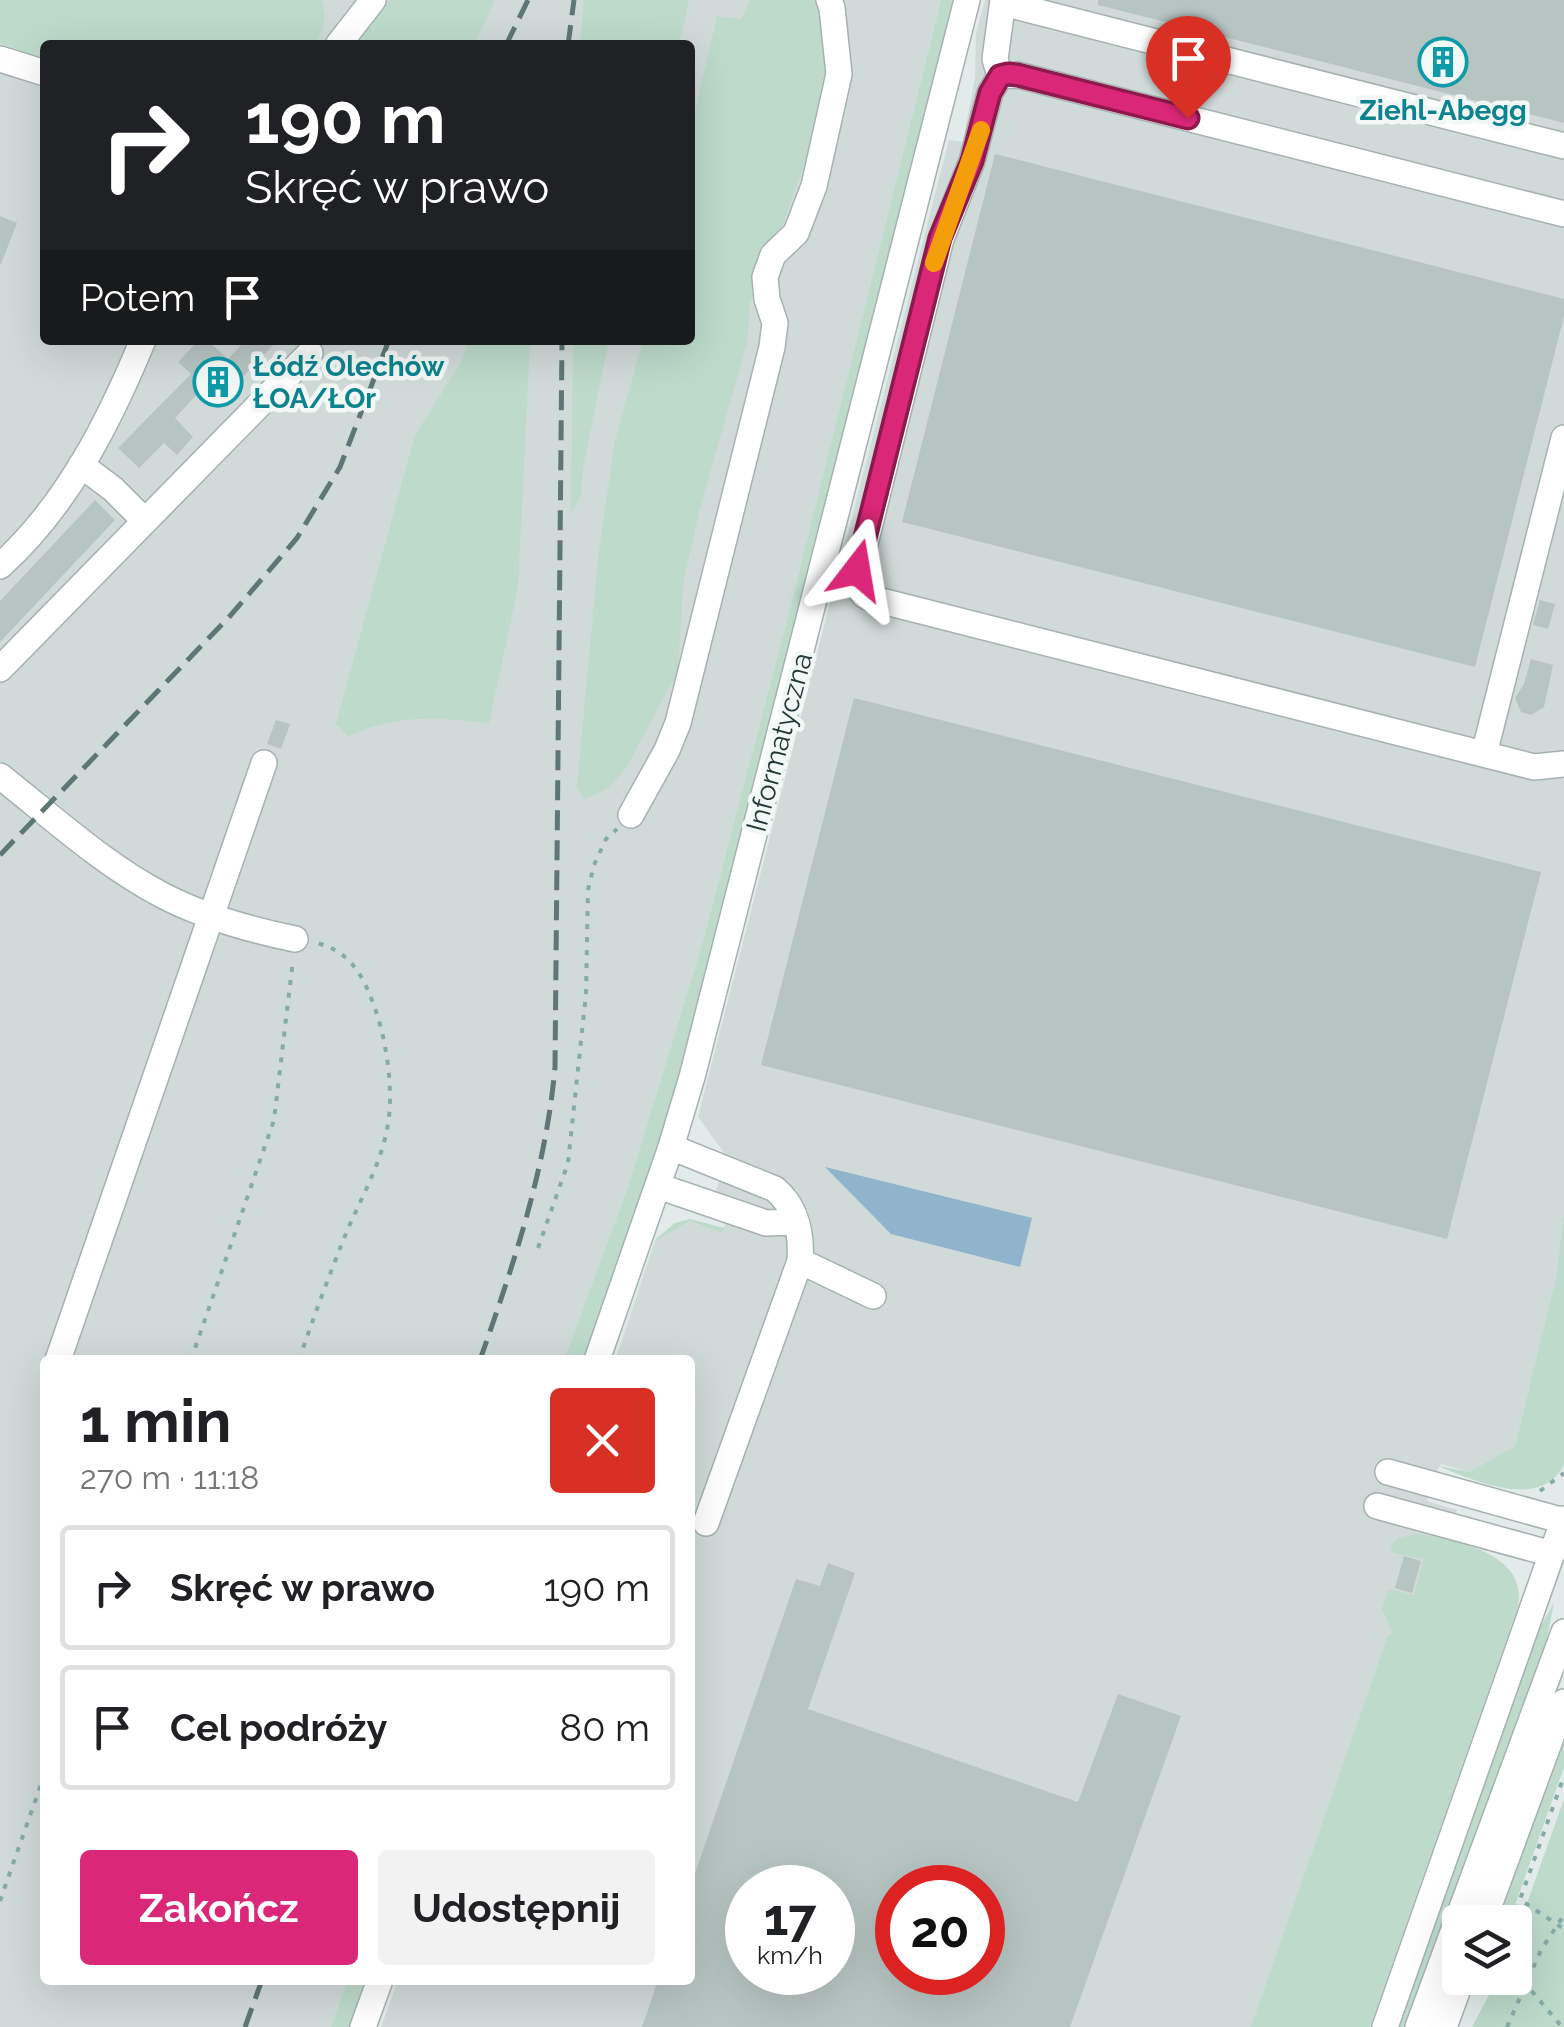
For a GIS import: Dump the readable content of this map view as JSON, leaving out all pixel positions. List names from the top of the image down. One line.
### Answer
{"streets":{"street":["Informatyczna"]},"places":{"building":["Ziehl-Abegg","Łódź Olechów ŁOA/ŁOr"]},"page":{"turn":["190 m","Skręć w prawo"],"then":"Potem","heading":["1 min","270 m · 11:18"],"list":[{"name":"Skręć w prawo","value":"190 m"},{"name":"Cel podróży","value":"80 m"}],"buttons":["Zakończ","Udostępnij"],"speed":"17 km/h","limit":"20"}}
